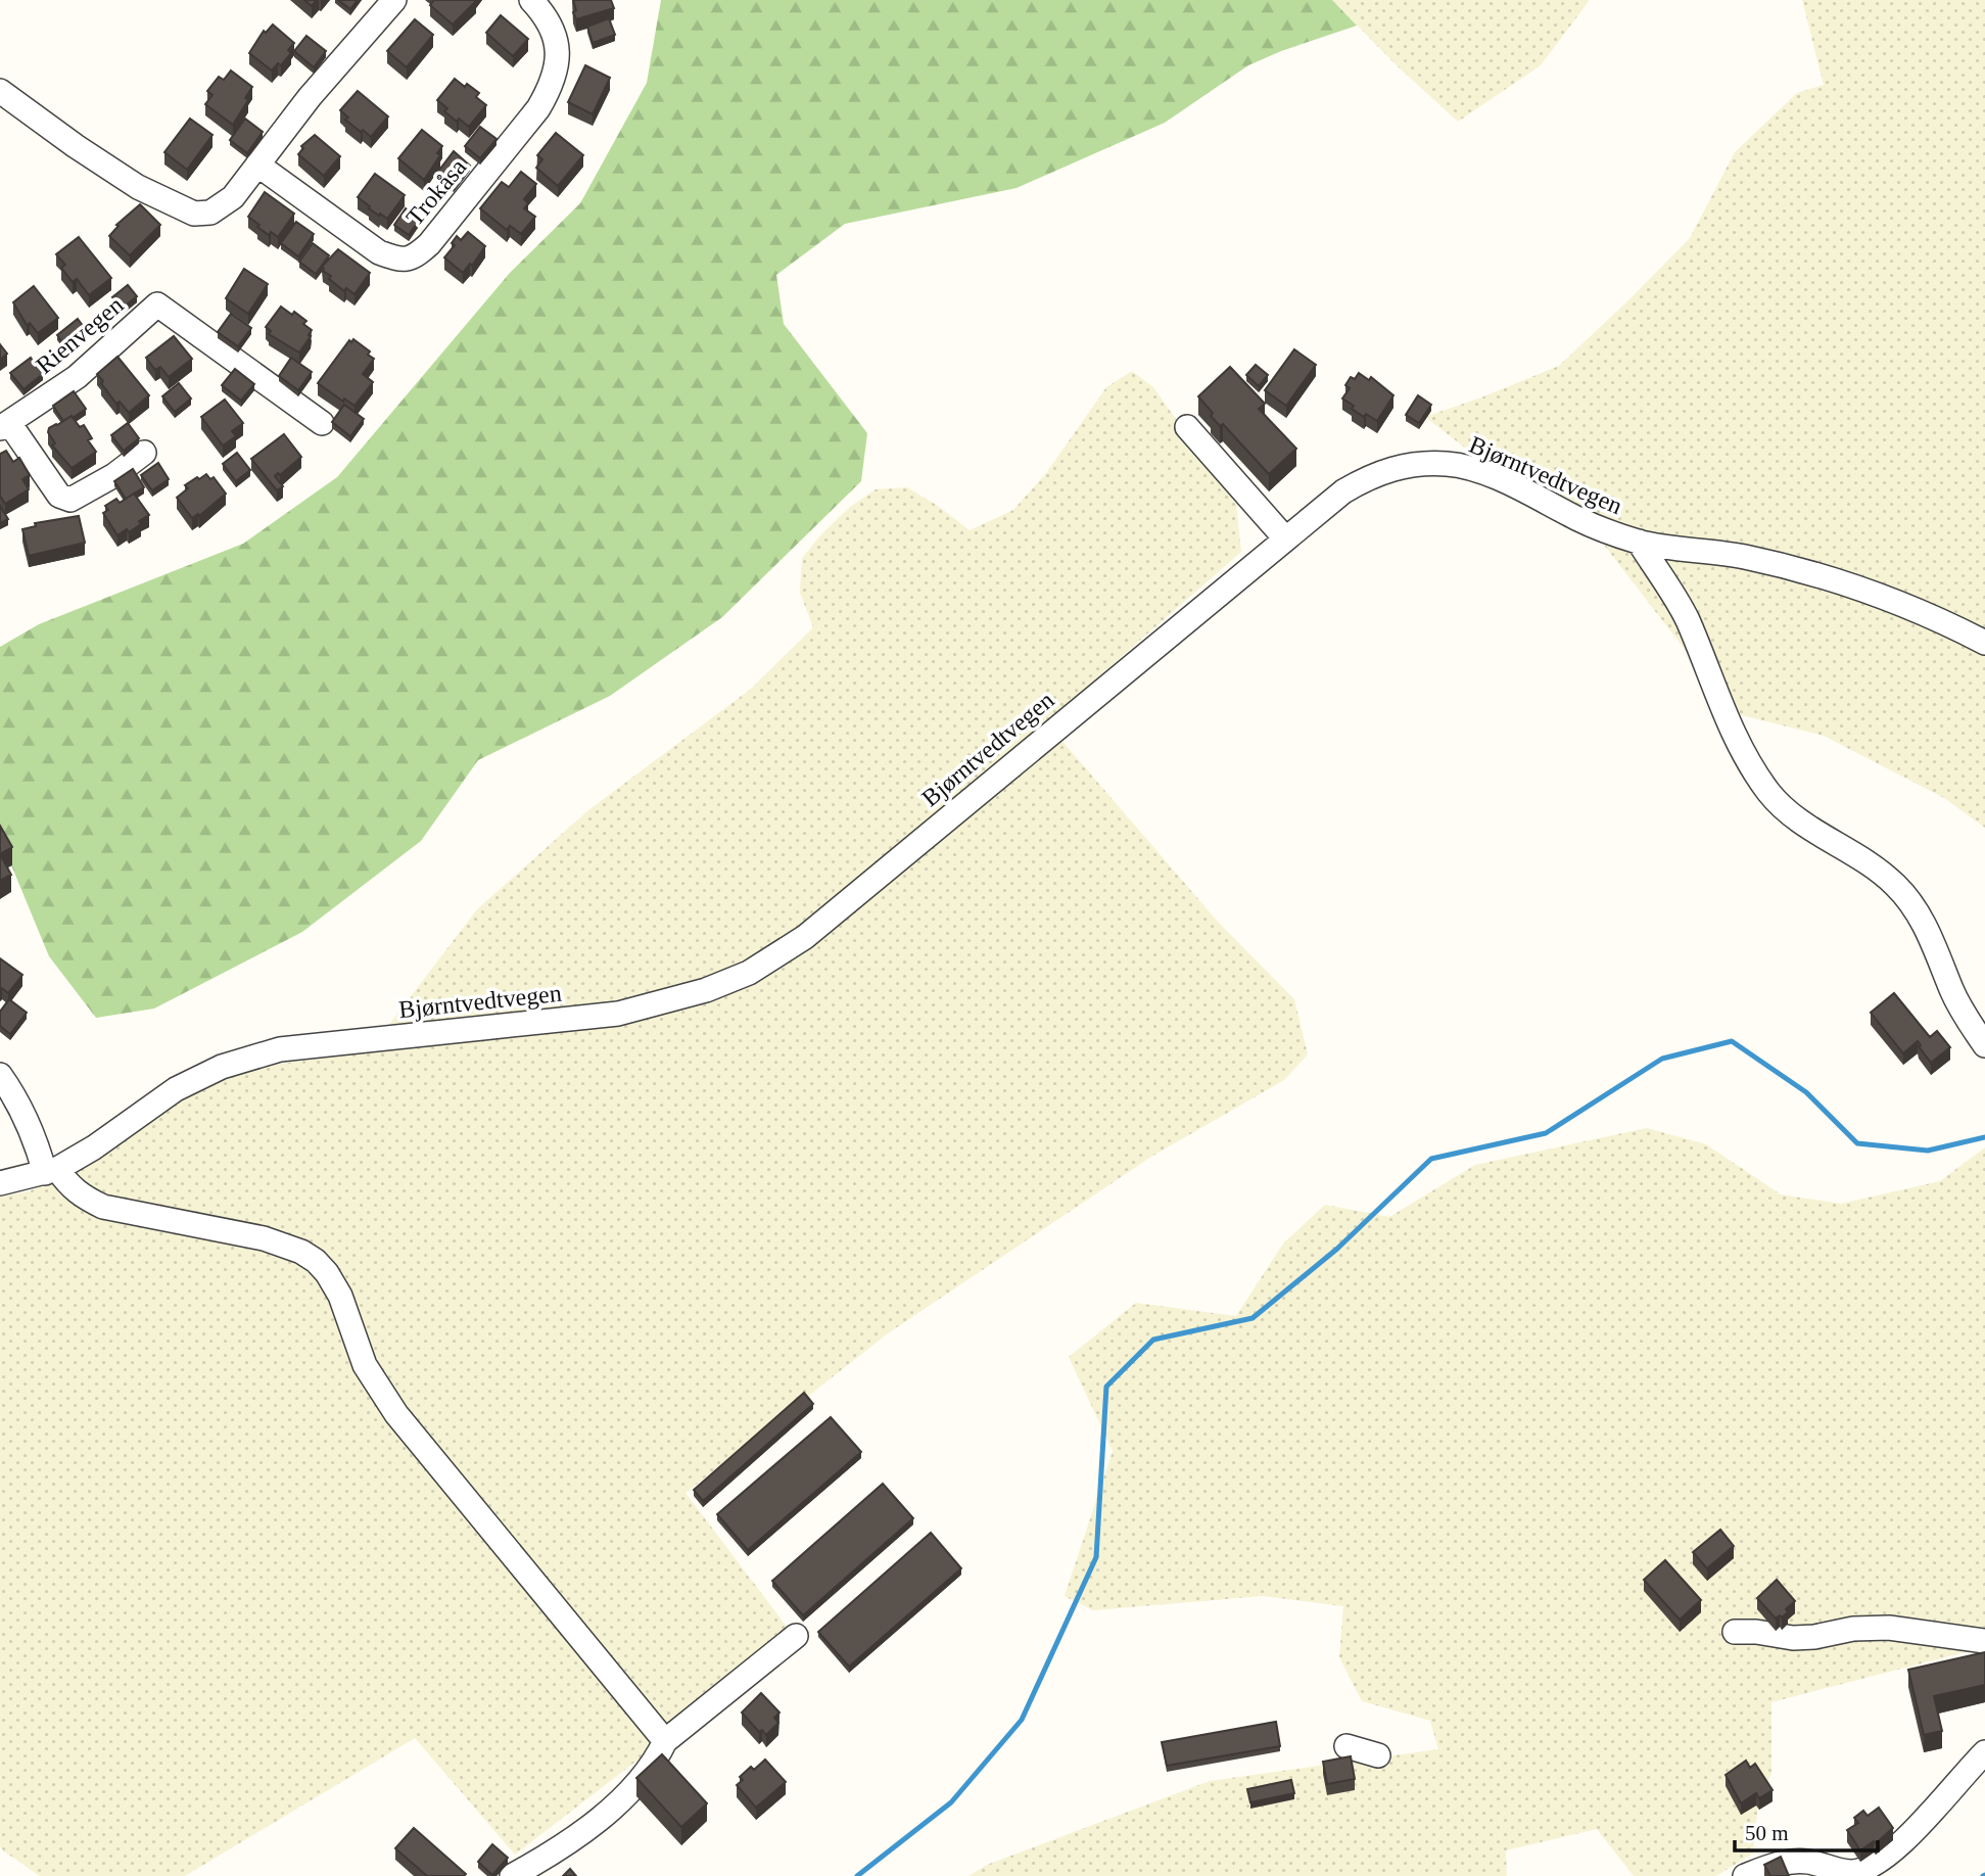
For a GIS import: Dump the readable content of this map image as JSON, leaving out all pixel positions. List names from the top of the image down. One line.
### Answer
{"streets":{"street":["Trokåsa","Rienvegen","Bjørntvedtvegen"]},"scale_bar":"50 m"}
